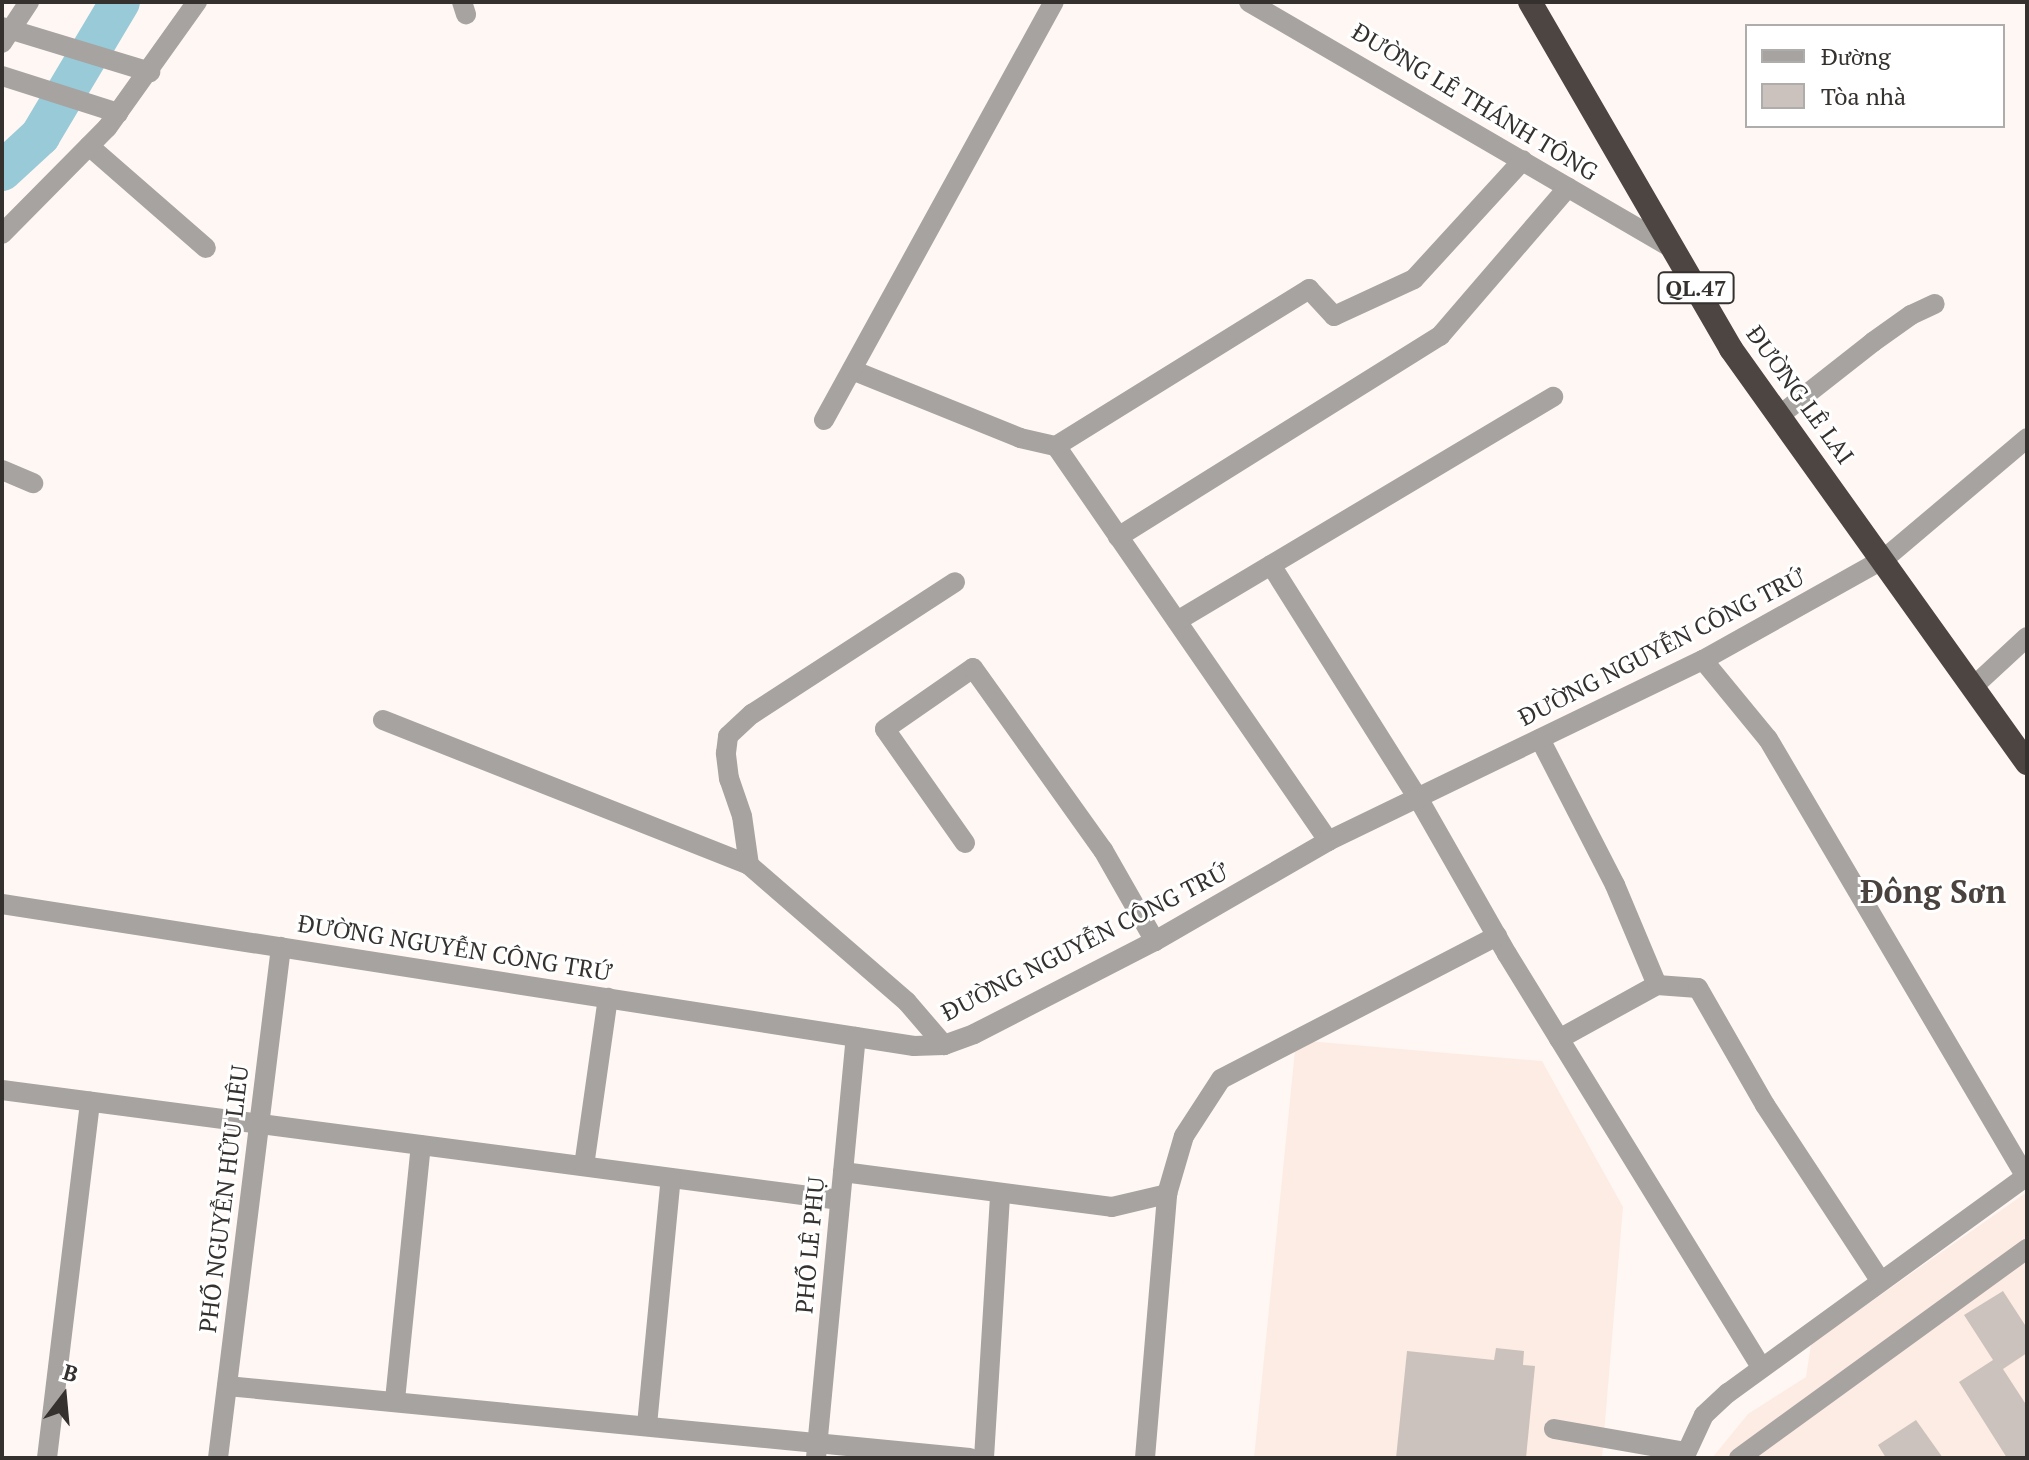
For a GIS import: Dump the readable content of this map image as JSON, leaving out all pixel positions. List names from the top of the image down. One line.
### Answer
{"streets":{"highway":["QL.47","ĐƯỜNG LÊ LAI"],"street":["ĐƯỜNG LÊ THÁNH TÔNG","ĐƯỜNG NGUYỄN CÔNG TRỨ","PHỐ NGUYỄN HỮU LIÊU","PHỐ LÊ PHỤ"]},"crossings":[["ĐƯỜNG LÊ THÁNH TÔNG","ĐƯỜNG LÊ LAI"],["ĐƯỜNG LÊ LAI","ĐƯỜNG NGUYỄN CÔNG TRỨ"],["ĐƯỜNG NGUYỄN CÔNG TRỨ","PHỐ NGUYỄN HỮU LIÊU"],["ĐƯỜNG NGUYỄN CÔNG TRỨ","PHỐ LÊ PHỤ"]],"districts":["Đông Sơn"],"legend":["Đường","Tòa nhà"],"north":"top"}
